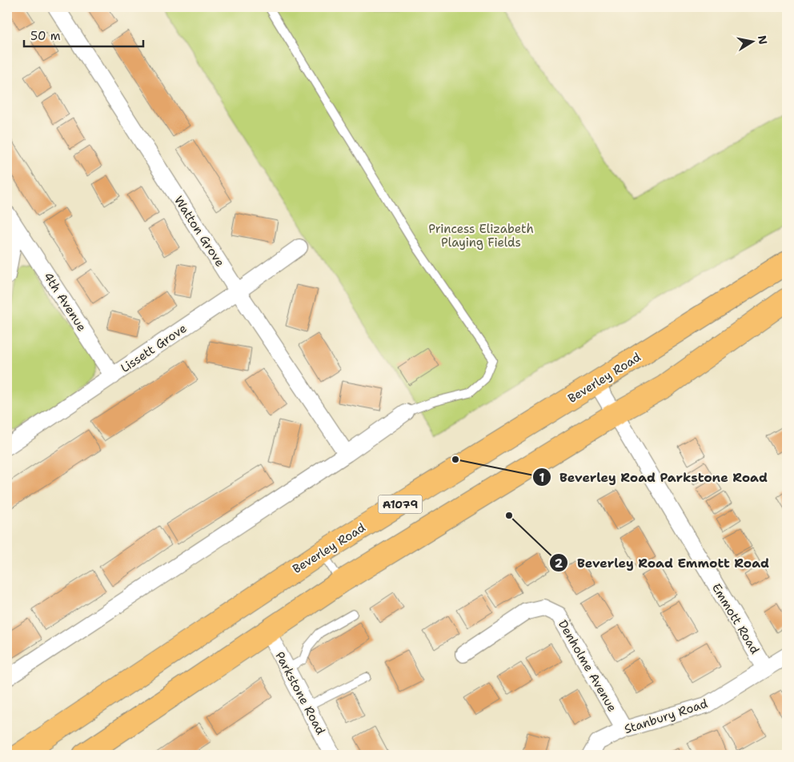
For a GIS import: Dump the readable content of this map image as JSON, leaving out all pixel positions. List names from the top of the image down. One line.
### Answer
{"streets":{"main road":["Beverley Road","A1079"],"street":["Watton Grove","4th Avenue","Lissett Grove","Emmott Road","Denholme Avenue","Parkstone Road","Stanbury Road"]},"crossings":[["Watton Grove","Lissett Grove"],["4th Avenue","Lissett Grove"],["Beverley Road","Emmott Road"],["A1079","Emmott Road"],["A1079","Parkstone Road"],["Emmott Road","Stanbury Road"],["Denholme Avenue","Stanbury Road"]],"parks":["Princess Elizabeth Playing Fields"],"places":["Beverley Road Parkstone Road","Beverley Road Emmott Road"],"scale_bar":"50 m","north":"right"}
